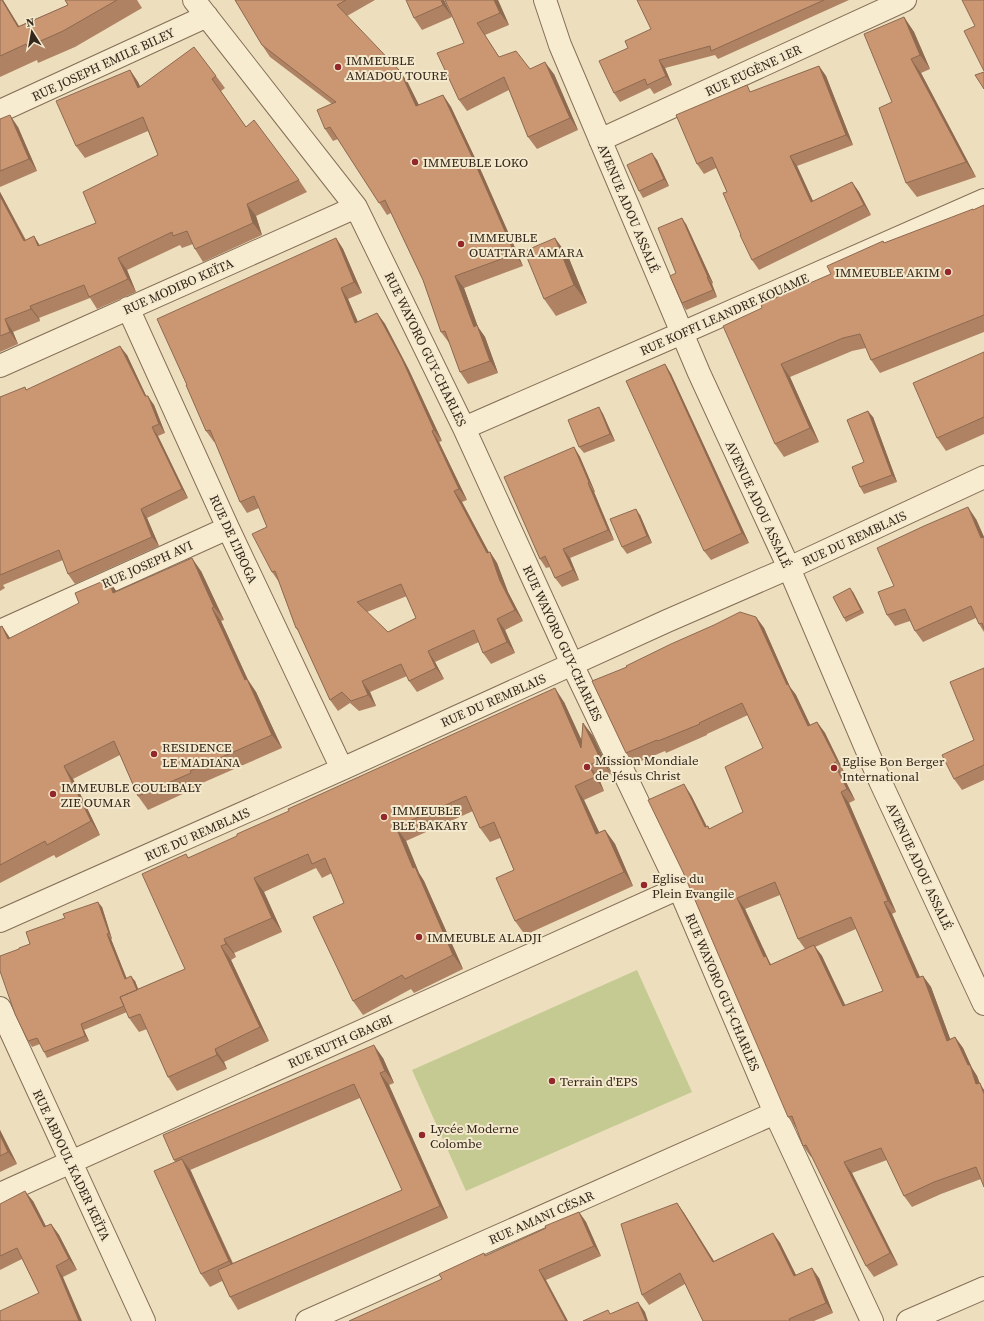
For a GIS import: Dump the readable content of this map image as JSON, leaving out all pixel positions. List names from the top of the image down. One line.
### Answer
{"streets":{"street":["RUE JOSEPH EMILE BILEY","RUE EUGÈNE 1ER","AVENUE ADOU ASSALÉ","RUE MODIBO KEÏTA","RUE KOFFI LEANDRE KOUAME","RUE WAYORO GUY-CHARLES","RUE DU REMBLAIS","RUE DE L'IBOGA","RUE JOSEPH AVI","RUE RUTH GBAGBI","RUE ABDOUL KADER KEÏTA","RUE AMANI CÉSAR"]},"crossings":[["RUE JOSEPH EMILE BILEY","RUE WAYORO GUY-CHARLES"],["RUE EUGÈNE 1ER","AVENUE ADOU ASSALÉ"],["AVENUE ADOU ASSALÉ","RUE KOFFI LEANDRE KOUAME"],["AVENUE ADOU ASSALÉ","RUE DU REMBLAIS"],["RUE MODIBO KEÏTA","RUE WAYORO GUY-CHARLES"],["RUE MODIBO KEÏTA","RUE DE L'IBOGA"],["RUE KOFFI LEANDRE KOUAME","RUE WAYORO GUY-CHARLES"],["RUE WAYORO GUY-CHARLES","RUE DU REMBLAIS"],["RUE WAYORO GUY-CHARLES","RUE RUTH GBAGBI"],["RUE WAYORO GUY-CHARLES","RUE AMANI CÉSAR"],["RUE DU REMBLAIS","RUE DE L'IBOGA"],["RUE DE L'IBOGA","RUE JOSEPH AVI"],["RUE RUTH GBAGBI","RUE ABDOUL KADER KEÏTA"]],"places":["IMMEUBLE AMADOU TOURE","IMMEUBLE LOKO","IMMEUBLE OUATTARA AMARA","IMMEUBLE AKIM","RESIDENCE LE MADIANA","Mission Mondiale de Jésus Christ","Eglise Bon Berger International","IMMEUBLE COULIBALY ZIE OUMAR","IMMEUBLE BLE BAKARY","Eglise du Plein Evangile","IMMEUBLE ALADJI","Terrain d'EPS","Lycée Moderne Colombe"],"north":"top"}
